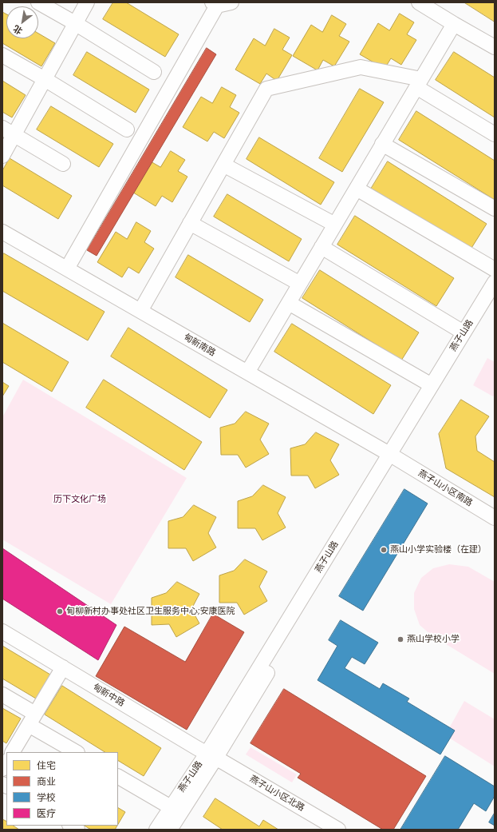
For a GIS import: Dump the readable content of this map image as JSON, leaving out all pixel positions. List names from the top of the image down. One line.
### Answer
{"streets":{"street":["燕子山路","甸新南路","燕子山小区南路","甸新中路","燕子山小区北路"]},"crossings":[["燕子山路","甸新南路"],["燕子山路","燕子山小区南路"],["燕子山路","甸新中路"],["燕子山路","燕子山小区北路"],["甸新南路","燕子山小区南路"],["甸新中路","燕子山小区北路"]],"parks":["历下文化广场"],"places":["燕山小学实验楼（在建）","甸柳新村办事处社区卫生服务中心;安康医院","燕山学校小学"],"legend":["住宅","商业","学校","医疗"],"north":"bottom left"}
